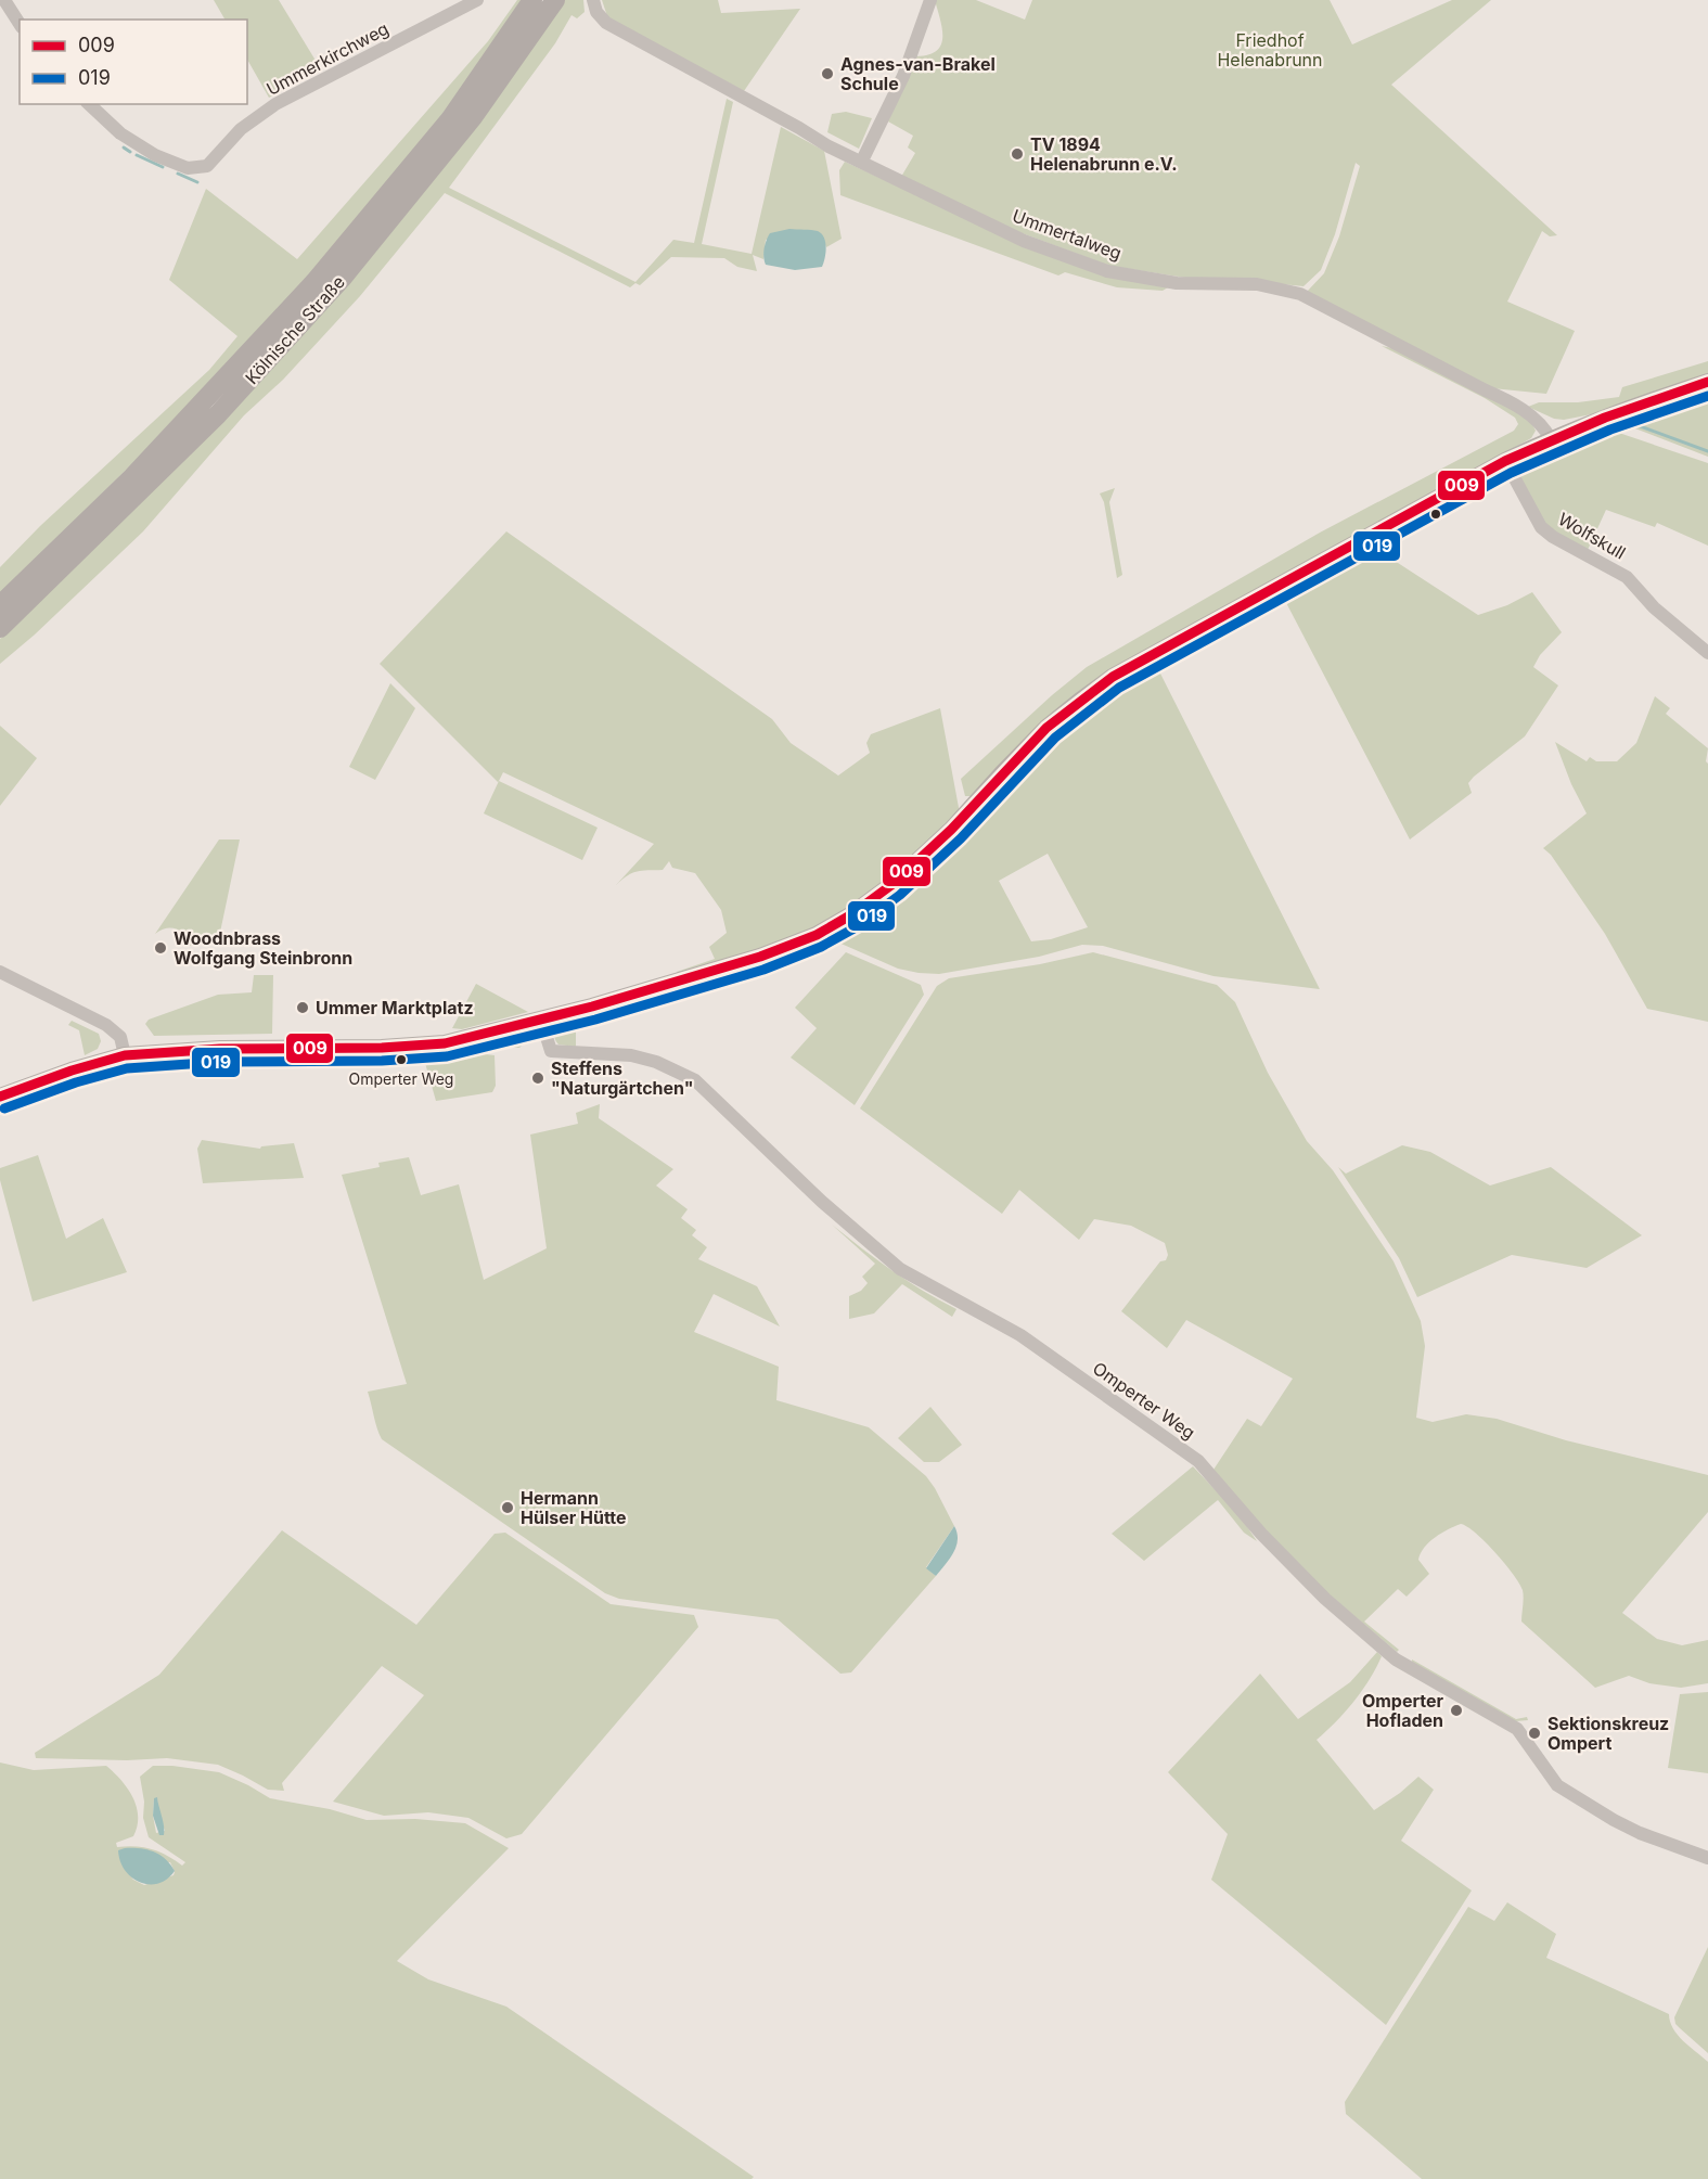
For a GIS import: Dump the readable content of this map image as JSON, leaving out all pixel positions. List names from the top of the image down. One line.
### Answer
{"streets":{"main road":["Kölnische Straße"],"street":["Ummerkirchweg","Ummertalweg","Wolfskull","Omperter Weg"]},"parks":["Friedhof Helenabrunn"],"places":["Agnes-van-Brakel Schule","TV 1894 Helenabrunn e.V.","Woodnbrass Wolfgang Steinbronn","Ummer Marktplatz","Omperter Weg","Steffens \"Naturgärtchen\"","Hermann Hülser Hütte","Omperter Hofladen","Sektionskreuz Ompert"],"lines":["transit line 009","transit line 019"],"legend":["009","019"]}
